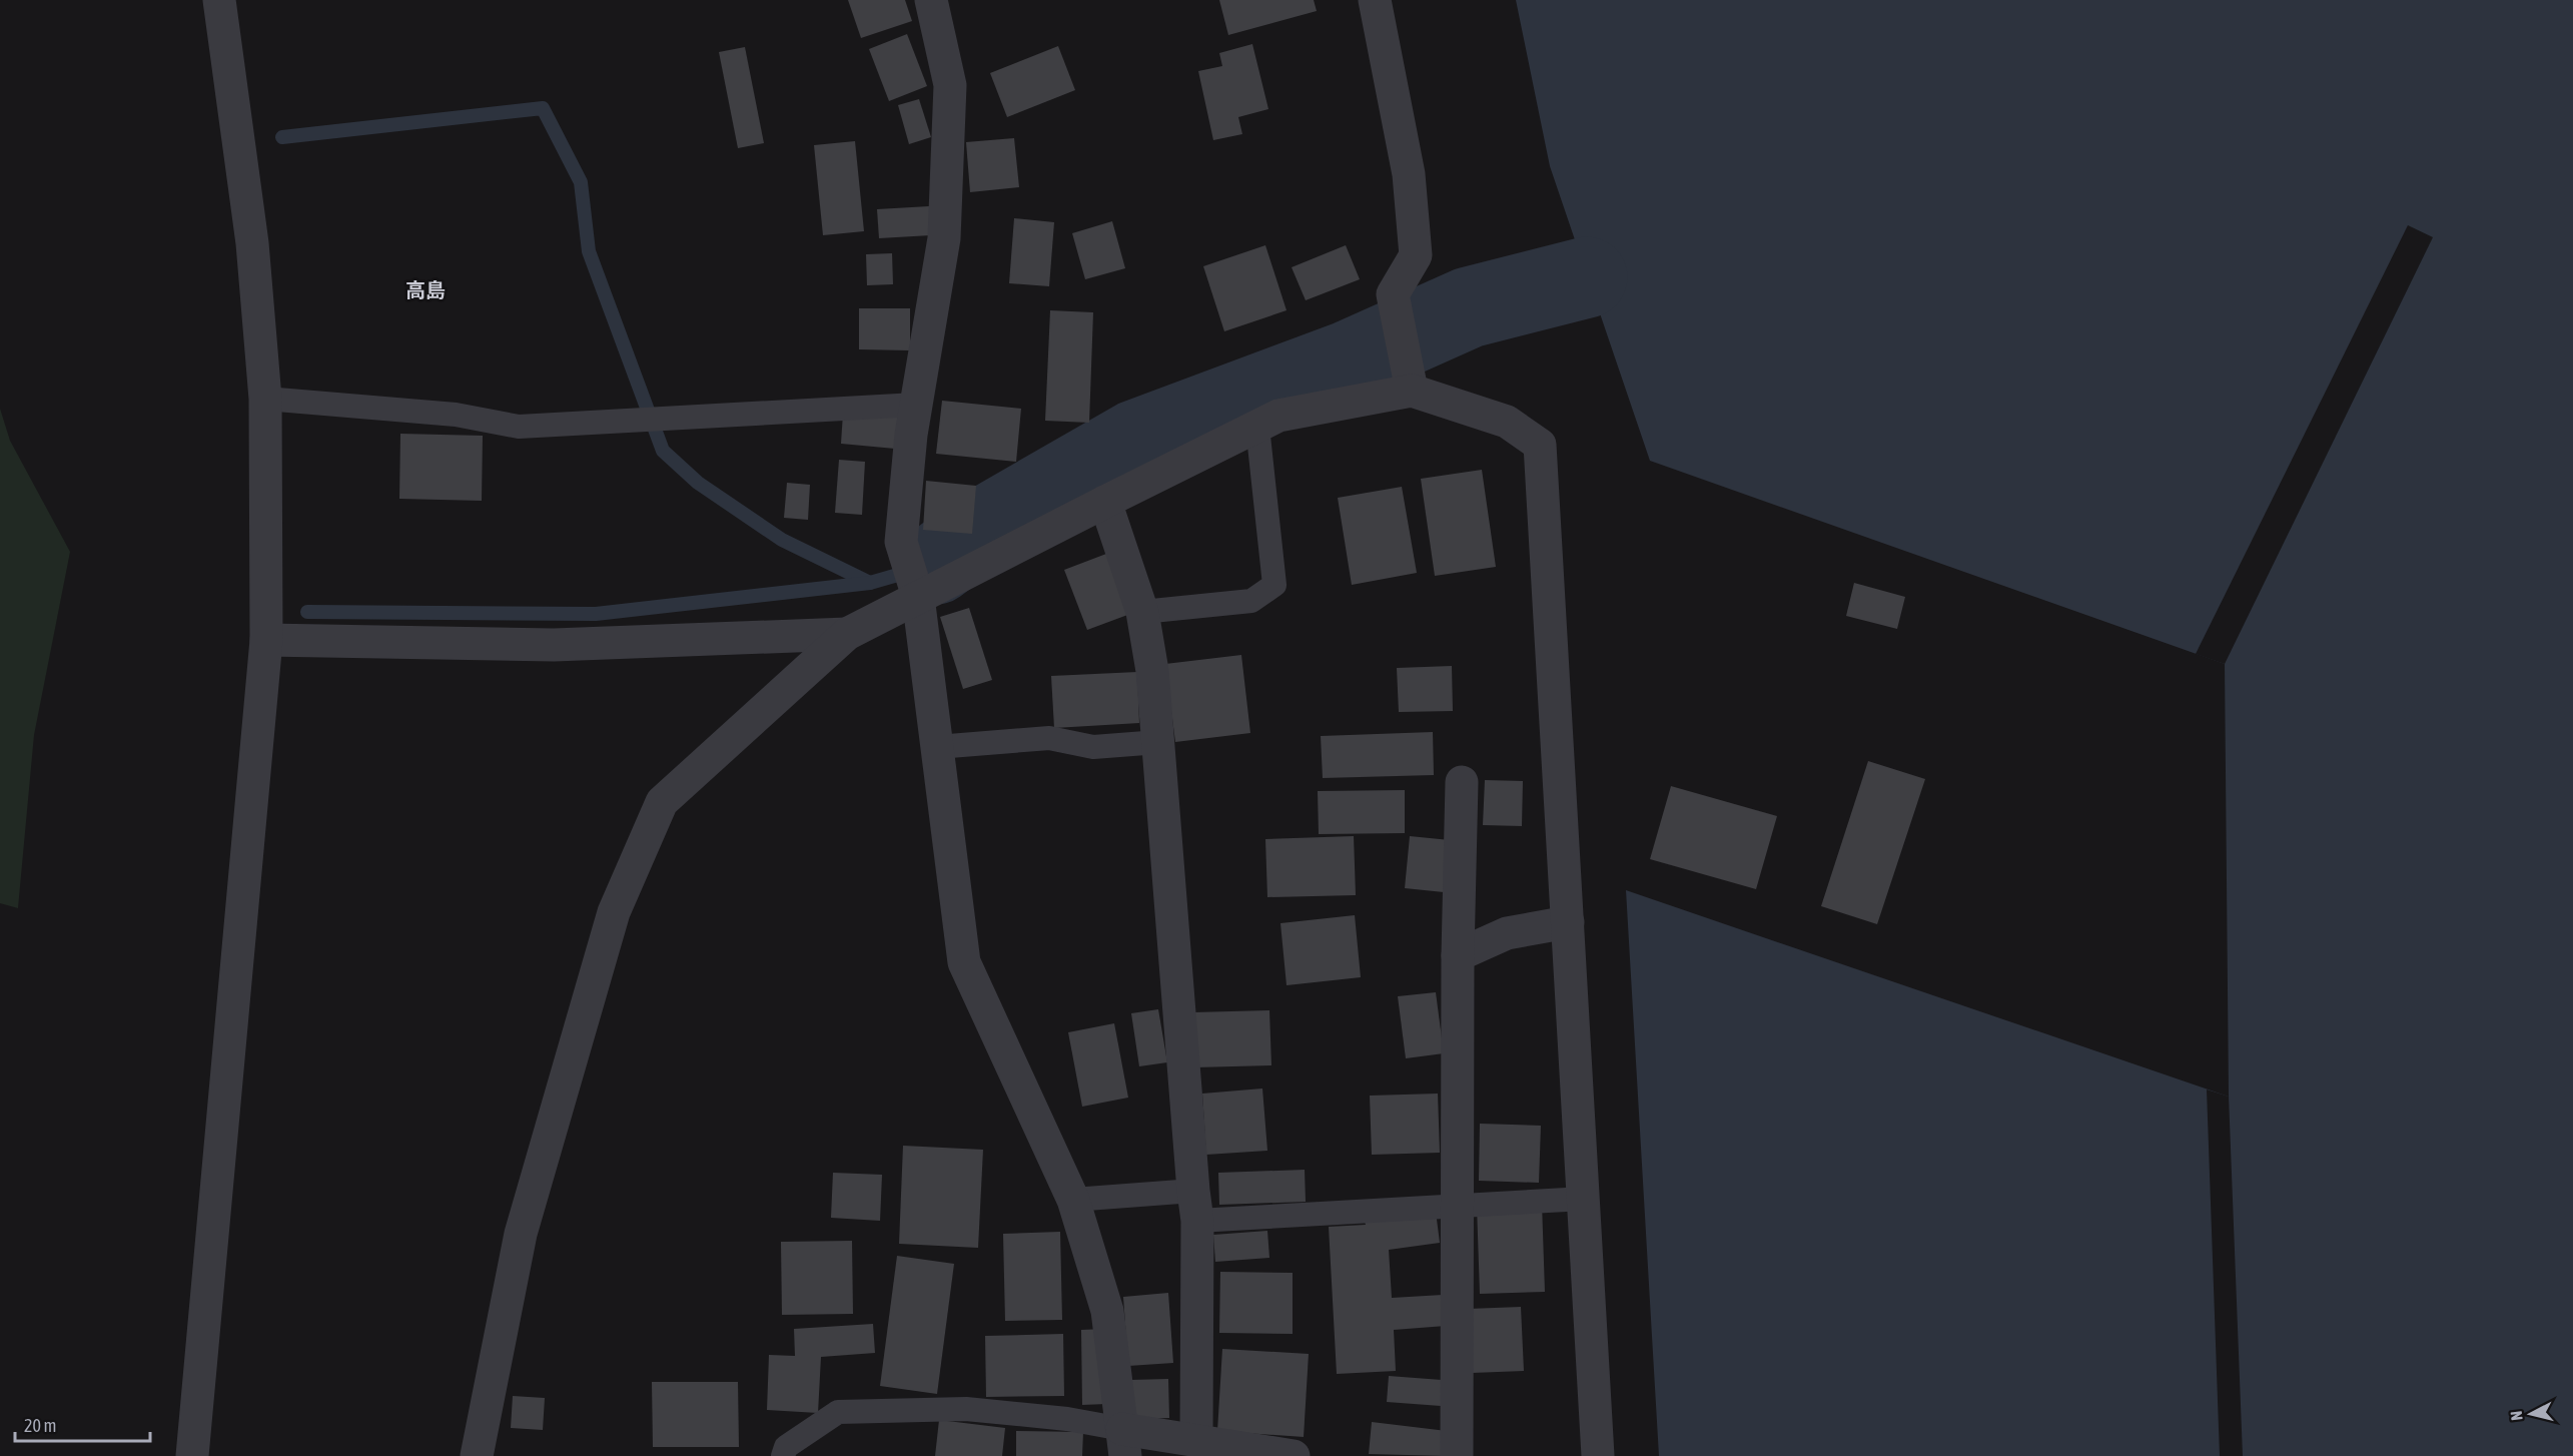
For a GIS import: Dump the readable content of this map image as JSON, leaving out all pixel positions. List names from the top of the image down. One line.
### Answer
{"districts":["高島"],"scale_bar":"20 m","north":"left"}
